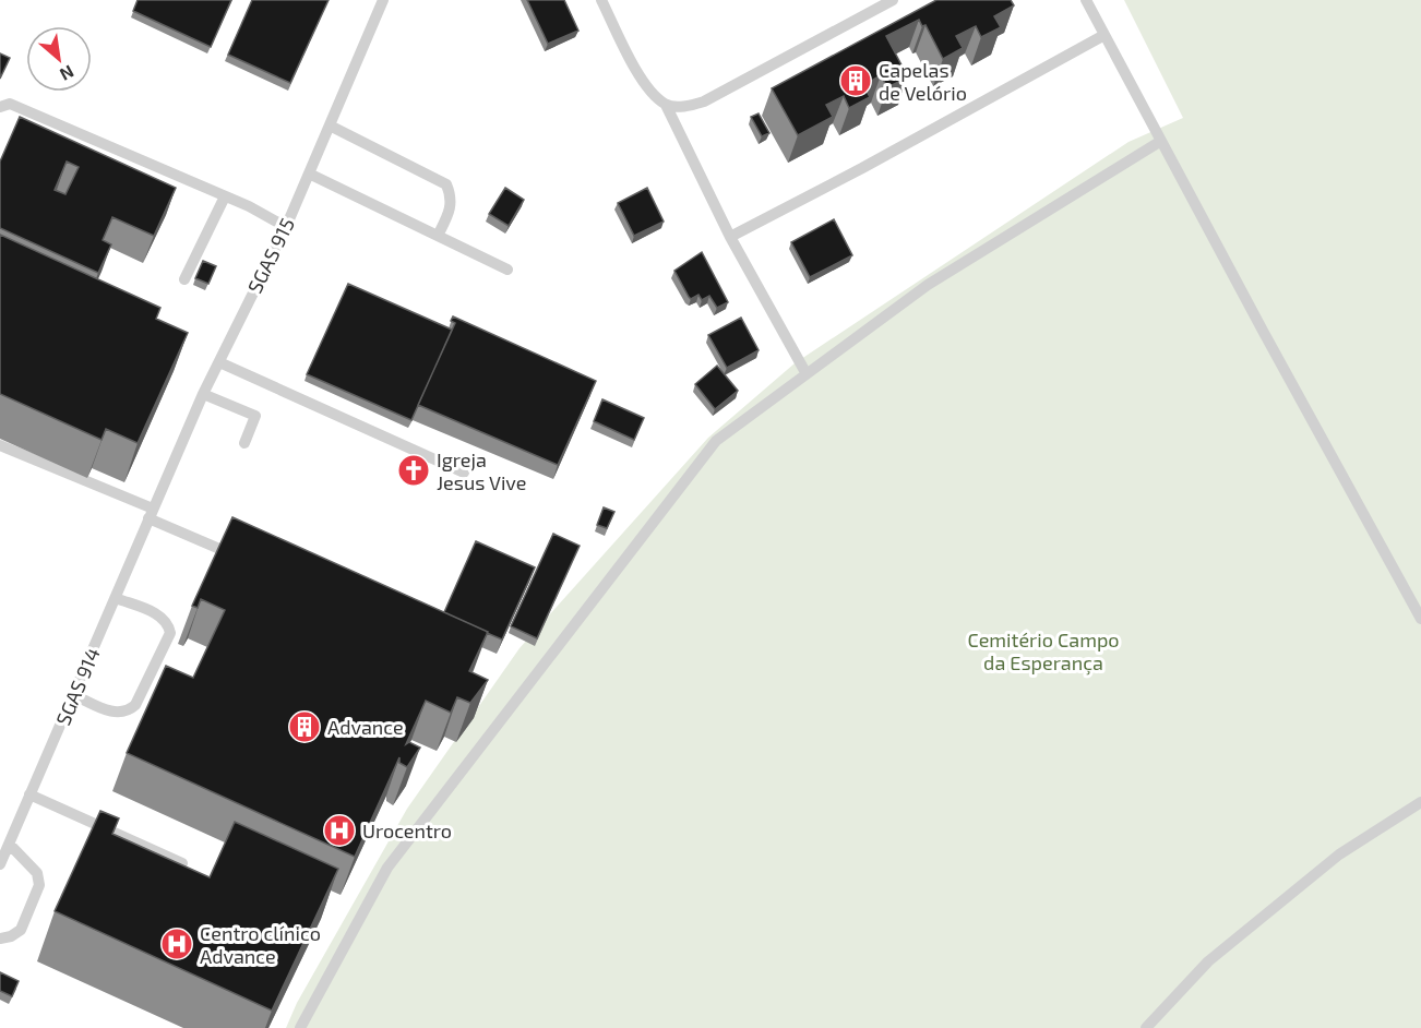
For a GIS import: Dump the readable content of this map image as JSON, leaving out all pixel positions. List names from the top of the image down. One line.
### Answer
{"streets":{"lane":["SGAS 915","SGAS 914"]},"crossings":[["SGAS 915","SGAS 914"]],"parks":["Cemitério Campo da Esperança"],"places":{"building":["Capelas de Velório","Advance"],"church":["Igreja Jesus Vive"],"hospital":["Urocentro","Centro clínico Advance"]},"north":"bottom right"}
